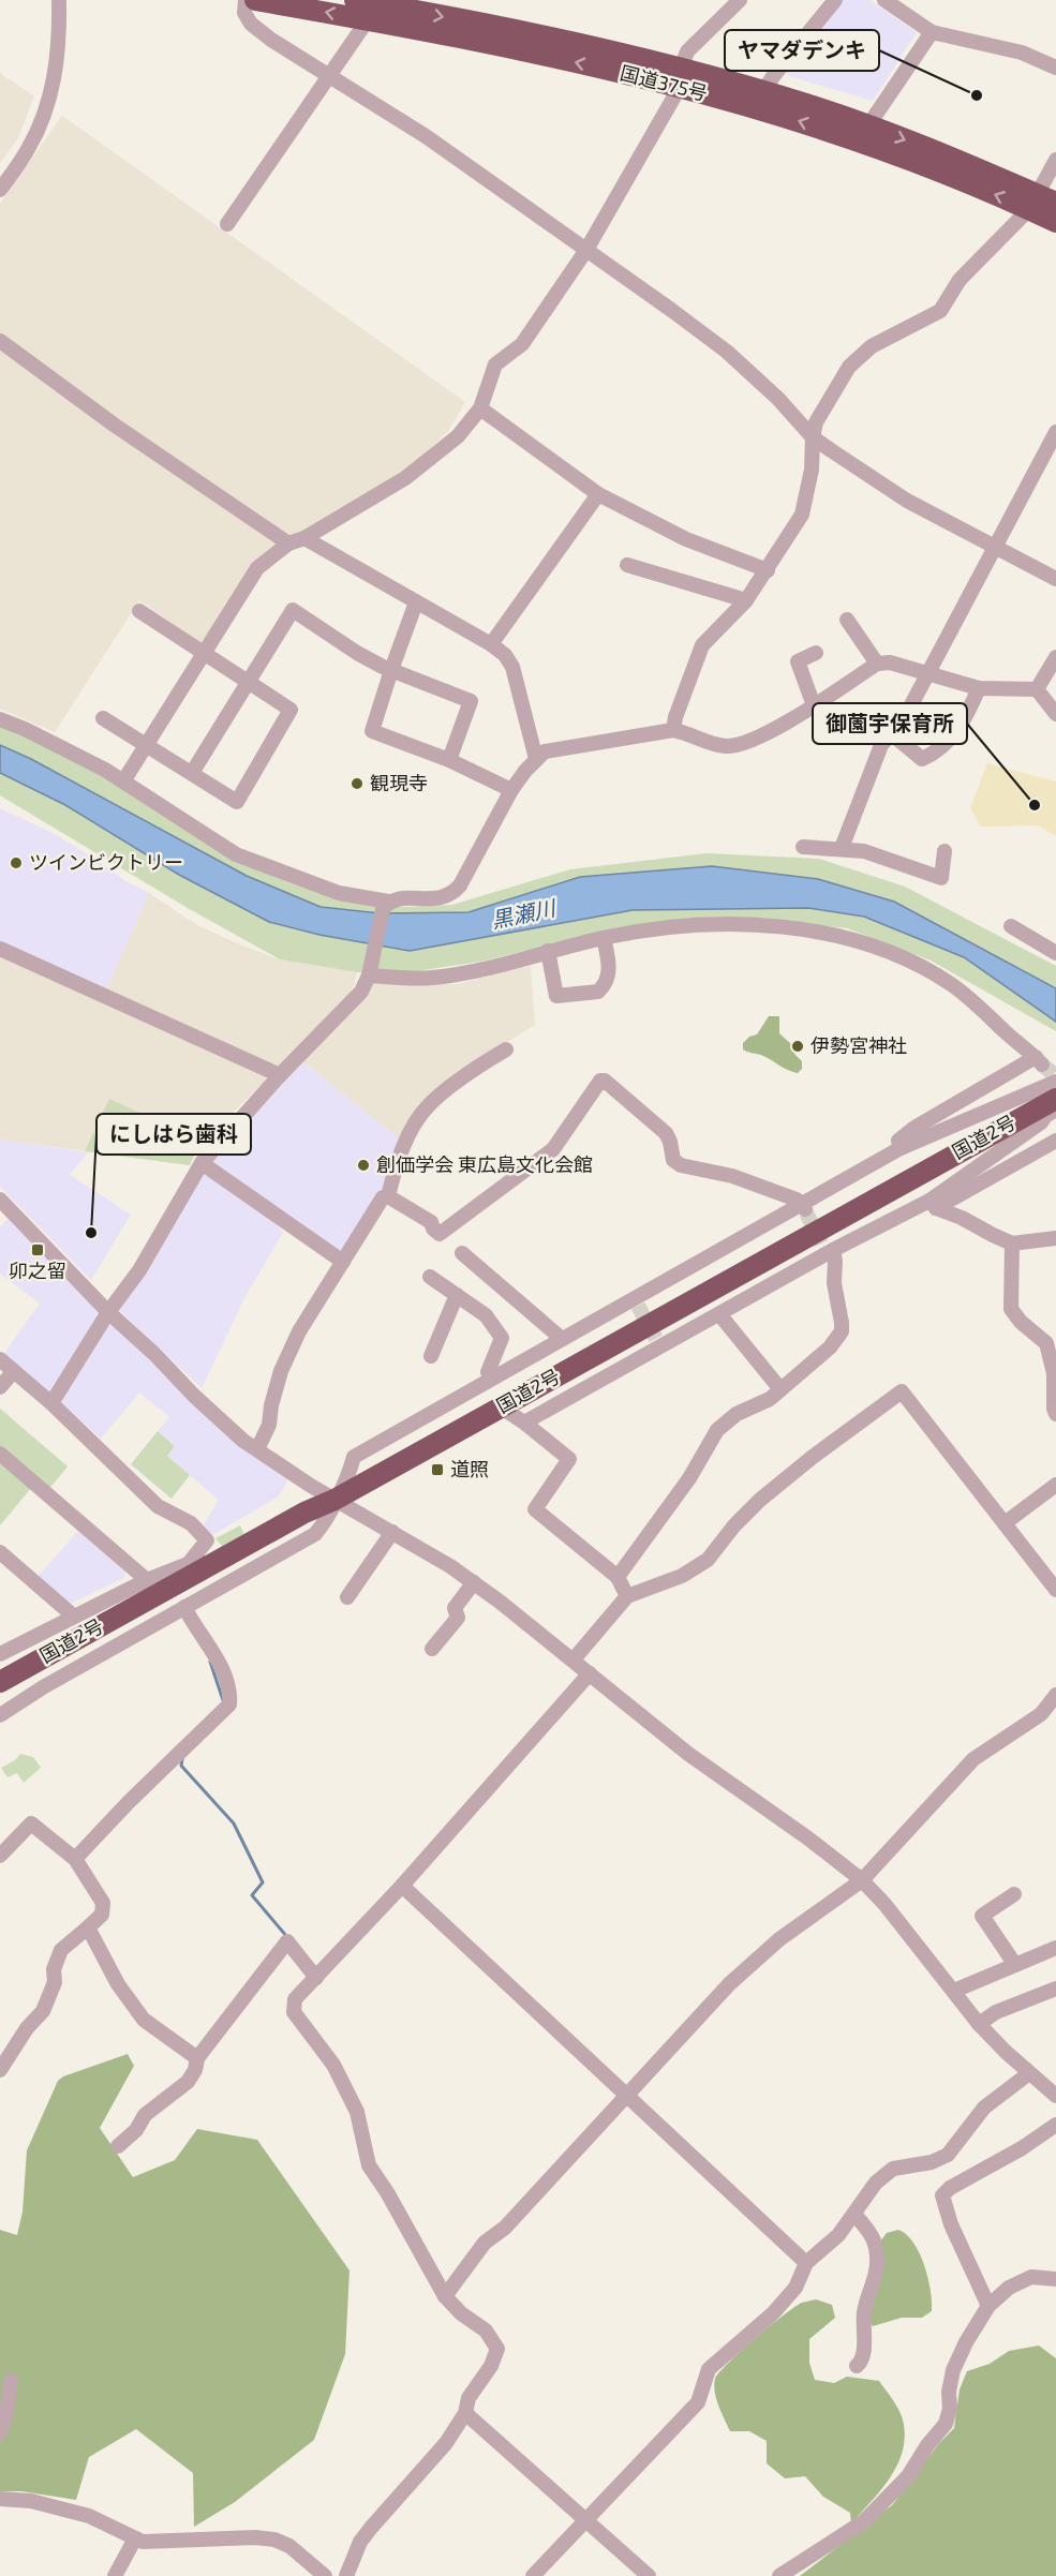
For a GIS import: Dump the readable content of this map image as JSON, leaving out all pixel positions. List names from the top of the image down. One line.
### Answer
{"streets":{"highway":["国道375号","国道2号"]},"water":["黒瀬川"],"places":{"other":["ヤマダデンキ","観現寺","御薗宇保育所","ツインビクトリー","伊勢宮神社","創価学会 東広島文化会館","にしはら歯科"],"transit":["卯之留","道照"]}}
